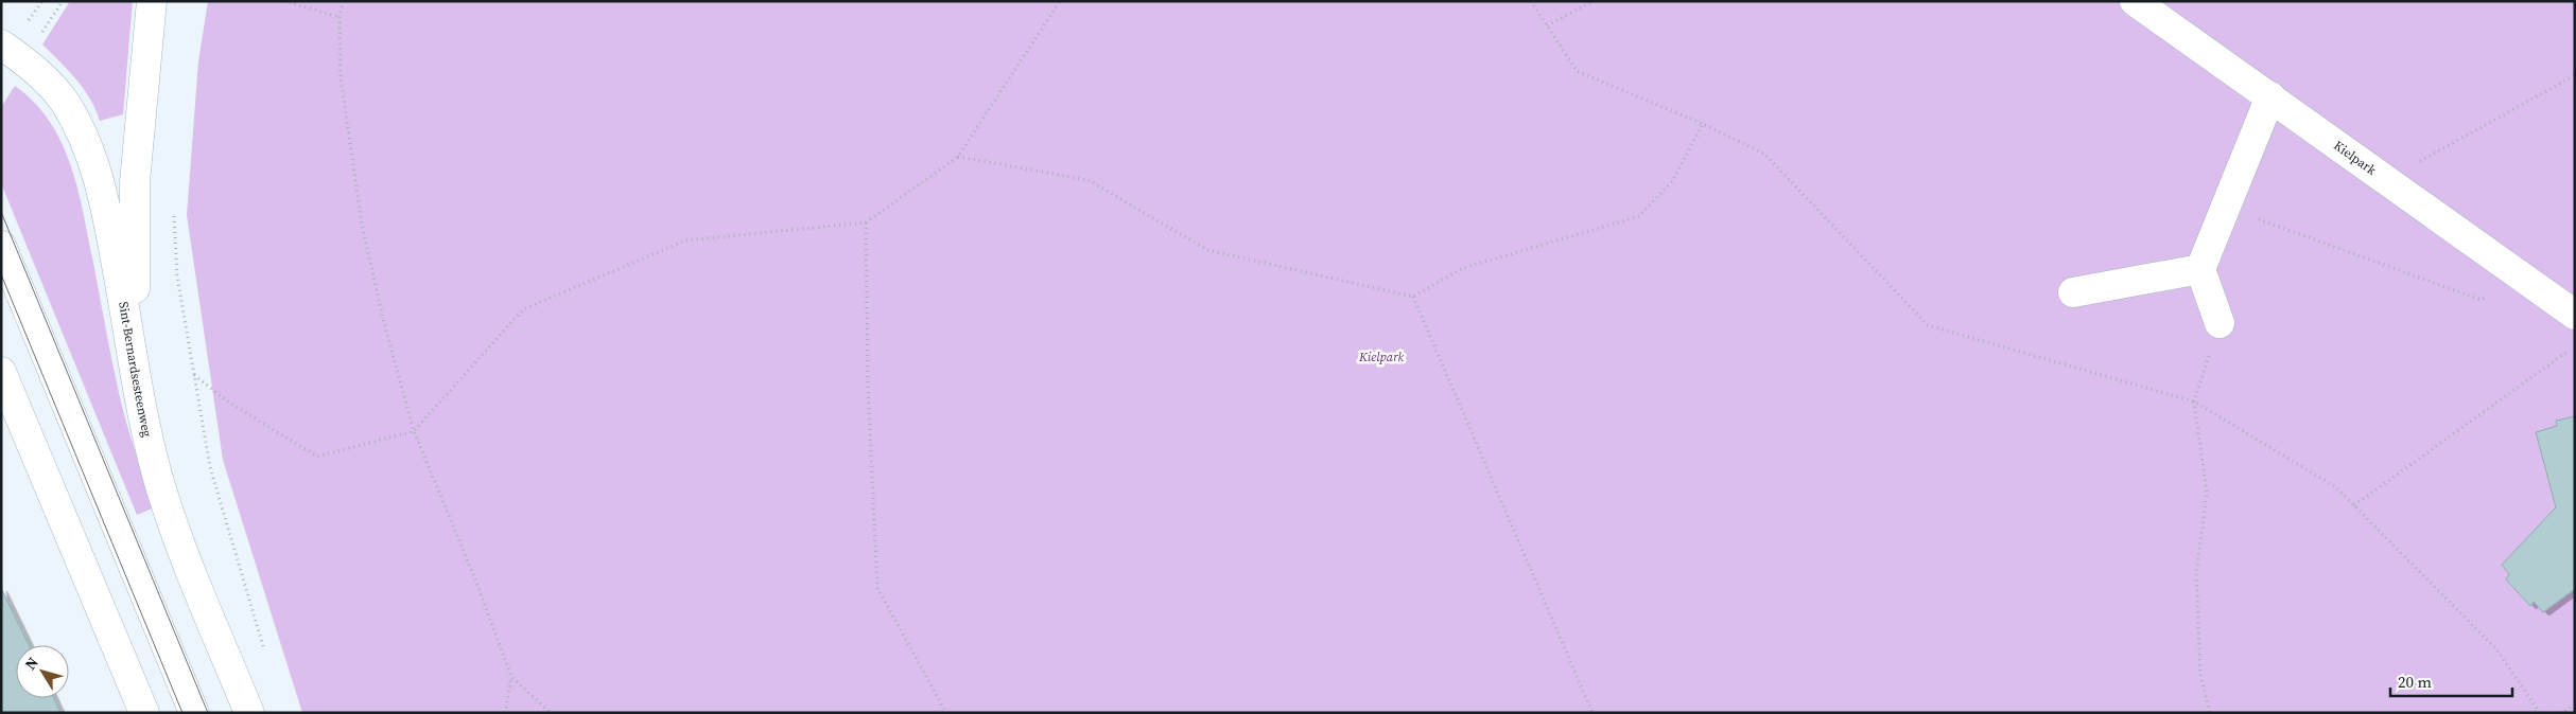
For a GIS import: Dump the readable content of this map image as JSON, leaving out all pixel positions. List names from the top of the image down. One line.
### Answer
{"streets":{"street":["Kielpark","Sint-Bernardsesteenweg"]},"parks":["Kielpark"],"scale_bar":"20 m","north":"top left"}
